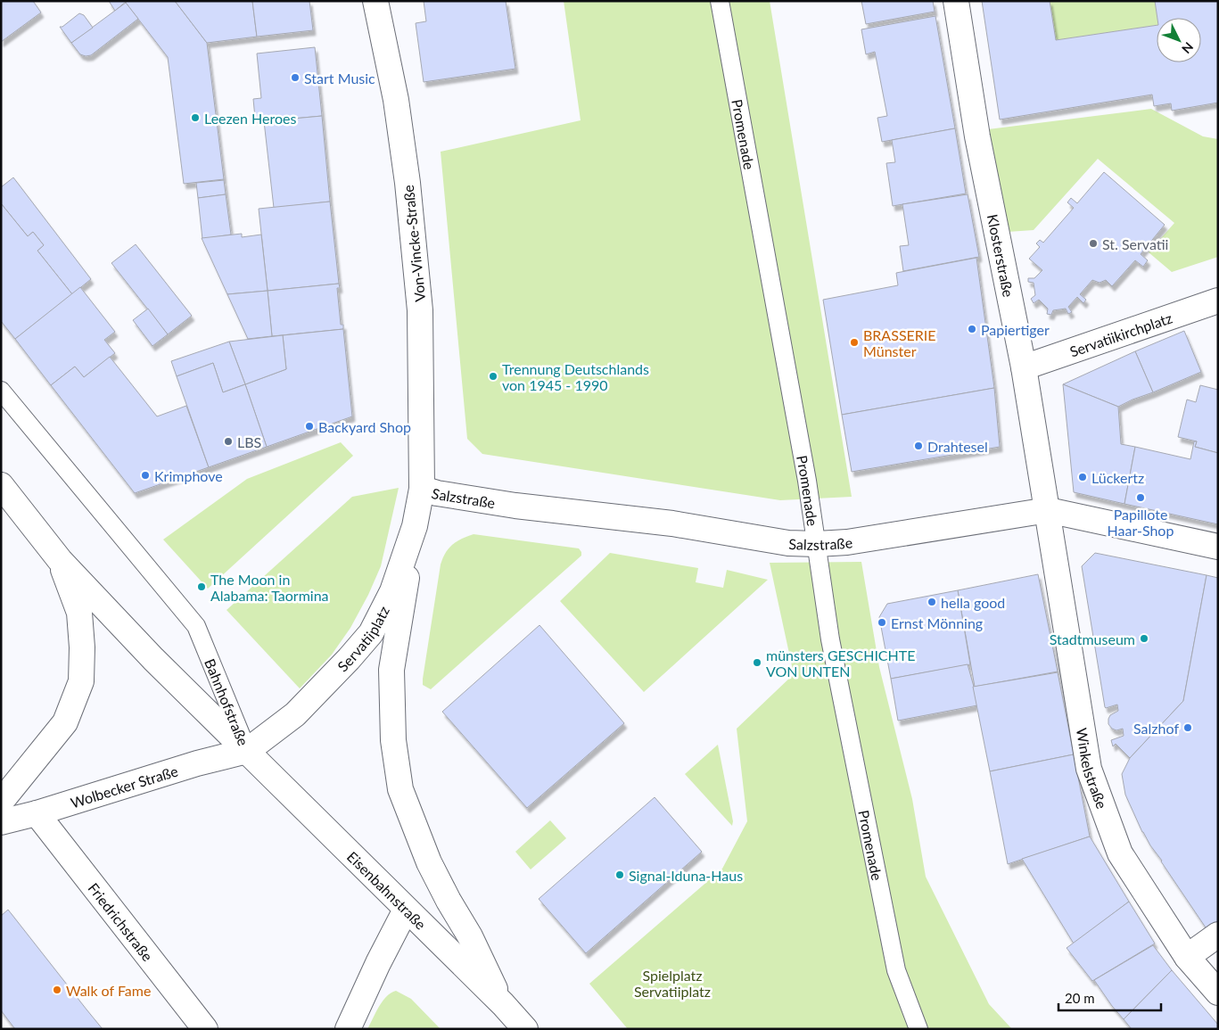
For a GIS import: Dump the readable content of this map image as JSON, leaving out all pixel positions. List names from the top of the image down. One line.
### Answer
{"streets":{"main road":["Von-Vincke-Straße","Klosterstraße","Servatiikirchplatz","Salzstraße","Servatiiplatz","Bahnhofstraße","Winkelstraße","Wolbecker Straße","Eisenbahnstraße","Friedrichstraße"],"lane":["Promenade"]},"crossings":[["Promenade","Salzstraße"],["Von-Vincke-Straße","Salzstraße"],["Von-Vincke-Straße","Servatiiplatz"],["Klosterstraße","Servatiikirchplatz"],["Klosterstraße","Salzstraße"],["Klosterstraße","Winkelstraße"],["Salzstraße","Servatiiplatz"],["Salzstraße","Winkelstraße"],["Servatiiplatz","Bahnhofstraße"],["Servatiiplatz","Wolbecker Straße"],["Servatiiplatz","Eisenbahnstraße"],["Bahnhofstraße","Wolbecker Straße"],["Bahnhofstraße","Eisenbahnstraße"],["Wolbecker Straße","Eisenbahnstraße"],["Wolbecker Straße","Friedrichstraße"]],"parks":["Spielplatz Servatiiplatz"],"places":["Start Music","Leezen Heroes","St. Servatii","Papiertiger","BRASSERIE Münster","Trennung Deutschlands von 1945 - 1990","Backyard Shop","LBS","Drahtesel","Krimphove","Lückertz","Papillote Haar-Shop","The Moon in Alabama: Taormina","hella good","Ernst Mönning","Stadtmuseum","münsters GESCHICHTE VON UNTEN","Salzhof","Signal-Iduna-Haus","Walk of Fame"],"scale_bar":"20 m","north":"bottom right"}
